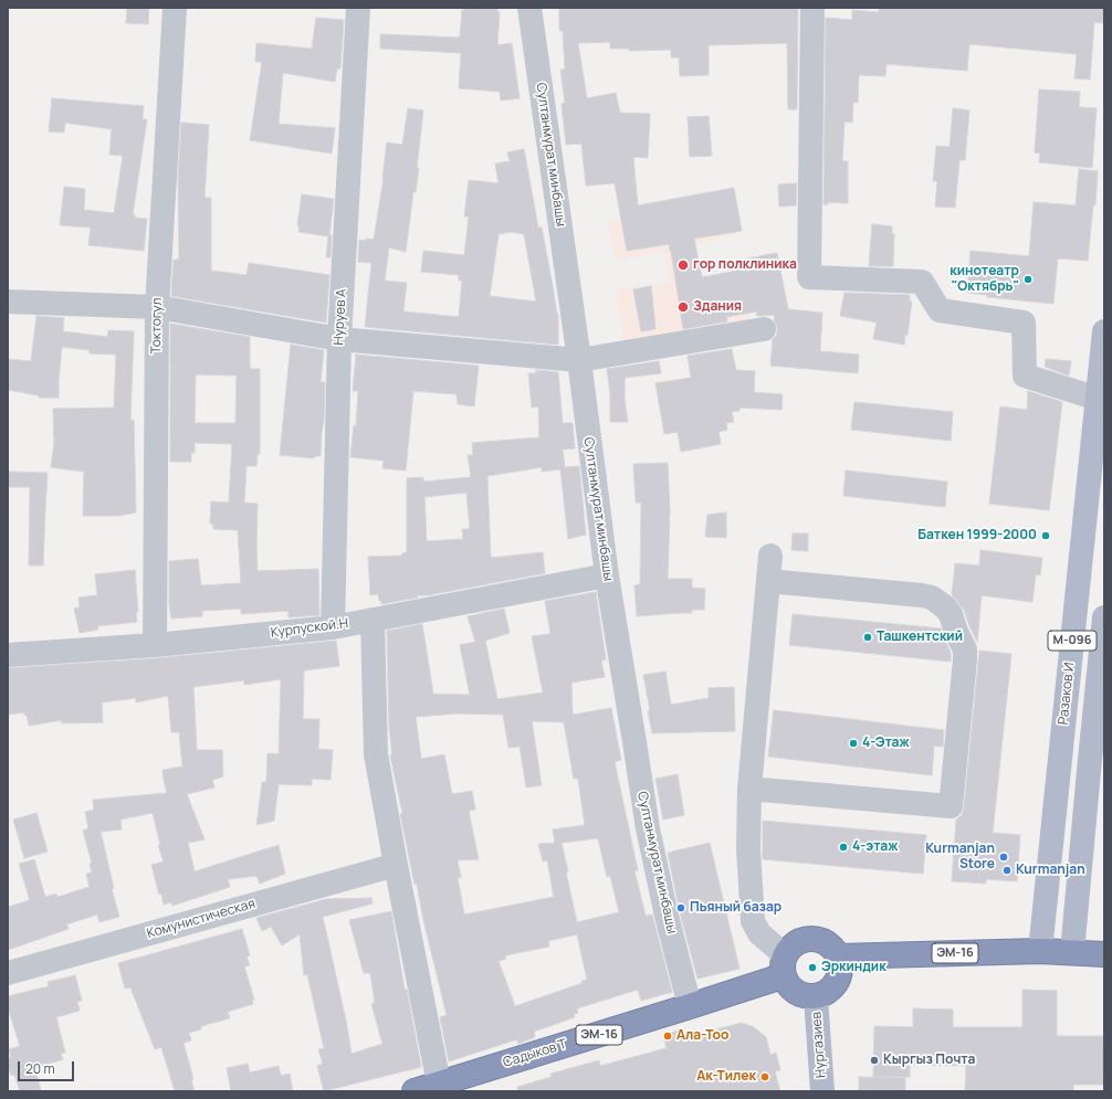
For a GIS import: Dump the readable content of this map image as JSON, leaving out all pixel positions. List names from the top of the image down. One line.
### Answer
{"streets":{"highway":["ЭМ-16","Садыков Т"],"main road":["М-096","Разаков И","Нургазиев"],"street":["Султанмурат минбашы","Нуруев А","Токтогул","Курпуской.Н","Комунистическая"]},"crossings":[["Султанмурат минбашы","Курпуской.Н"],["Султанмурат минбашы","Садыков Т"],["Нуруев А","Курпуской.Н"],["Токтогул","Курпуской.Н"],["М-096","ЭМ-16"],["Разаков И","ЭМ-16"],["ЭМ-16","Нургазиев"],["ЭМ-16","Садыков Т"],["Нургазиев","Садыков Т"]],"places":["гор полклиника","кинотеатр \"Октябрь\"","Здания","Баткен 1999-2000","Ташкентский","4-Этаж","4-этаж","Kurmanjan Store","Kurmanjan","Пьяный базар","Эркиндик","Ала-Тоо","Кыргыз Почта","Ак-Тилек"],"scale_bar":"20 m"}
